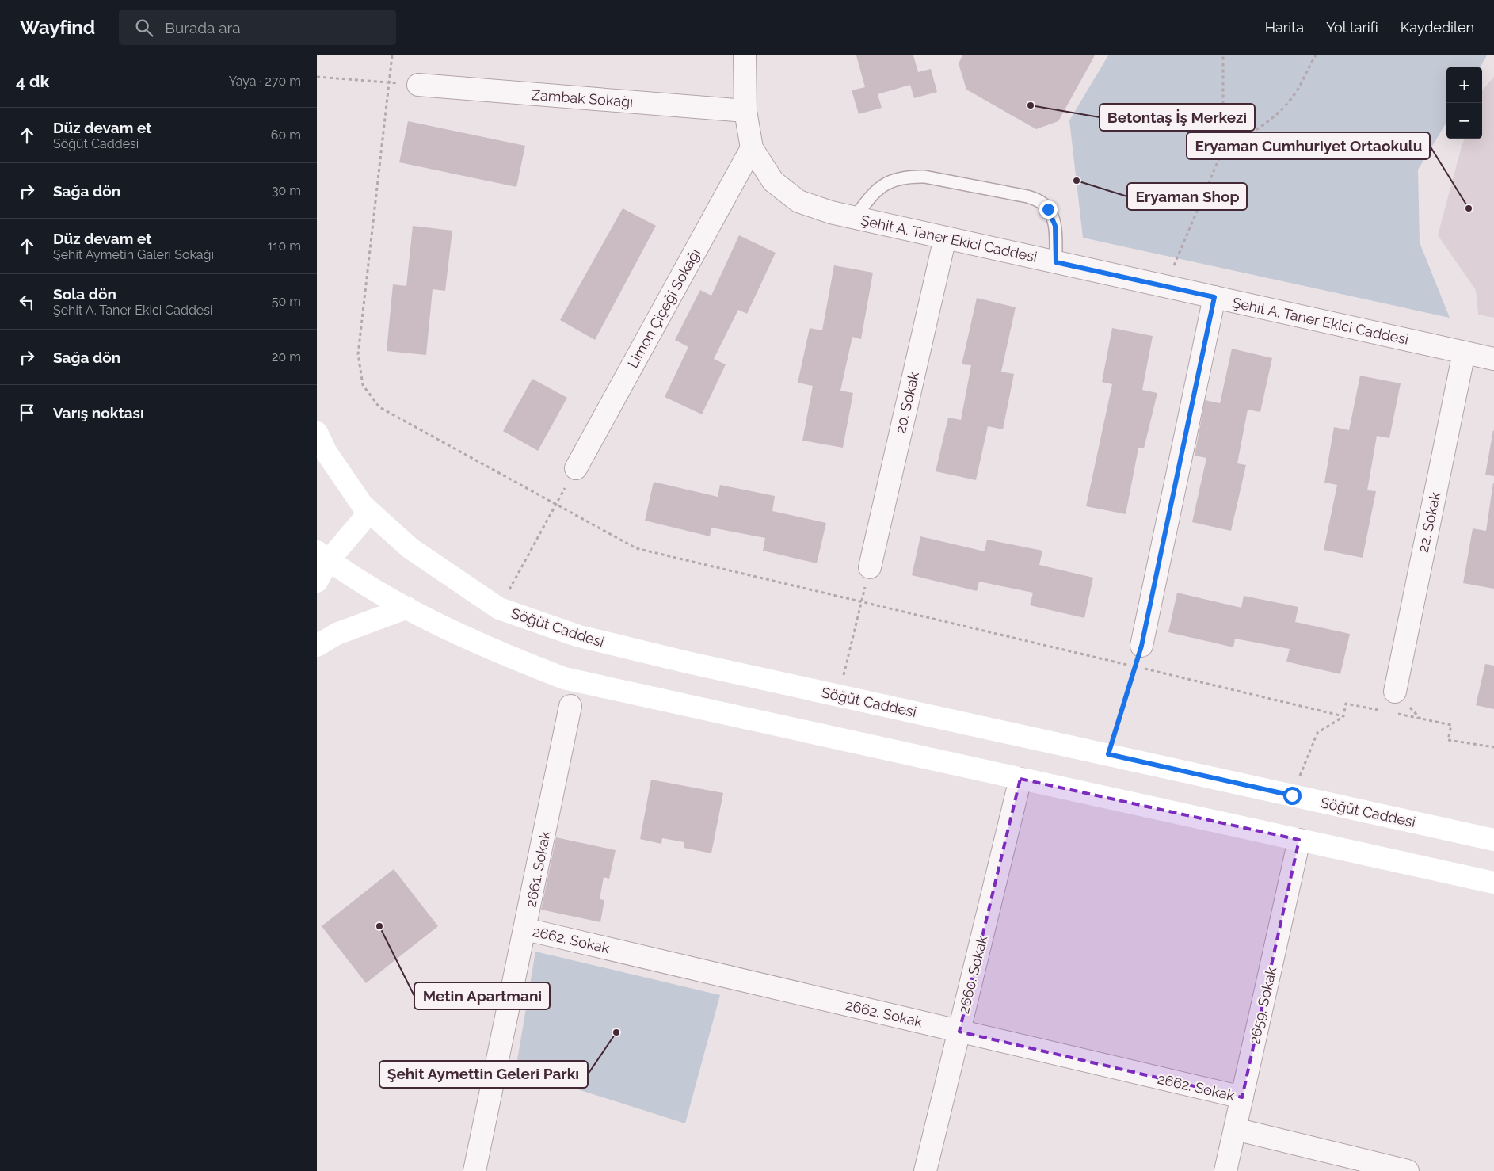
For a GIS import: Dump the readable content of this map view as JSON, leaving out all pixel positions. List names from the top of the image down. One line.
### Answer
{"streets":{"main road":["Söğüt Caddesi"],"street":["Zambak Sokağı","Şehit A. Taner Ekici Caddesi","Limon Çiçeği Sokağı","20. Sokak","22. Sokak","2661. Sokak","2662. Sokak","2660. Sokak","2659. Sokak"]},"crossings":[["Zambak Sokağı","Şehit A. Taner Ekici Caddesi"],["Şehit A. Taner Ekici Caddesi","Limon Çiçeği Sokağı"],["Şehit A. Taner Ekici Caddesi","20. Sokak"],["Şehit A. Taner Ekici Caddesi","22. Sokak"],["2661. Sokak","2662. Sokak"],["2662. Sokak","2660. Sokak"],["2662. Sokak","2659. Sokak"]],"places":["Betontaş İş Merkezi","Eryaman Shop","Eryaman Cumhuriyet Ortaokulu","Metin Apartmani","Şehit Aymettin Geleri Parkı"],"page":{"header":"Wayfind","search":"Burada ara","nav":["Harita","Yol tarifi","Kaydedilen"],"heading":["4 dk","Yaya · 270 m"],"map_buttons":["+","−"],"list":[["Düz devam et","Söğüt Caddesi","60 m"],["Sağa dön","30 m"],["Düz devam et","Şehit Aymetin Galeri Sokağı","110 m"],["Sola dön","Şehit A. Taner Ekici Caddesi","50 m"],["Sağa dön","20 m"],"Varış noktası"]}}
